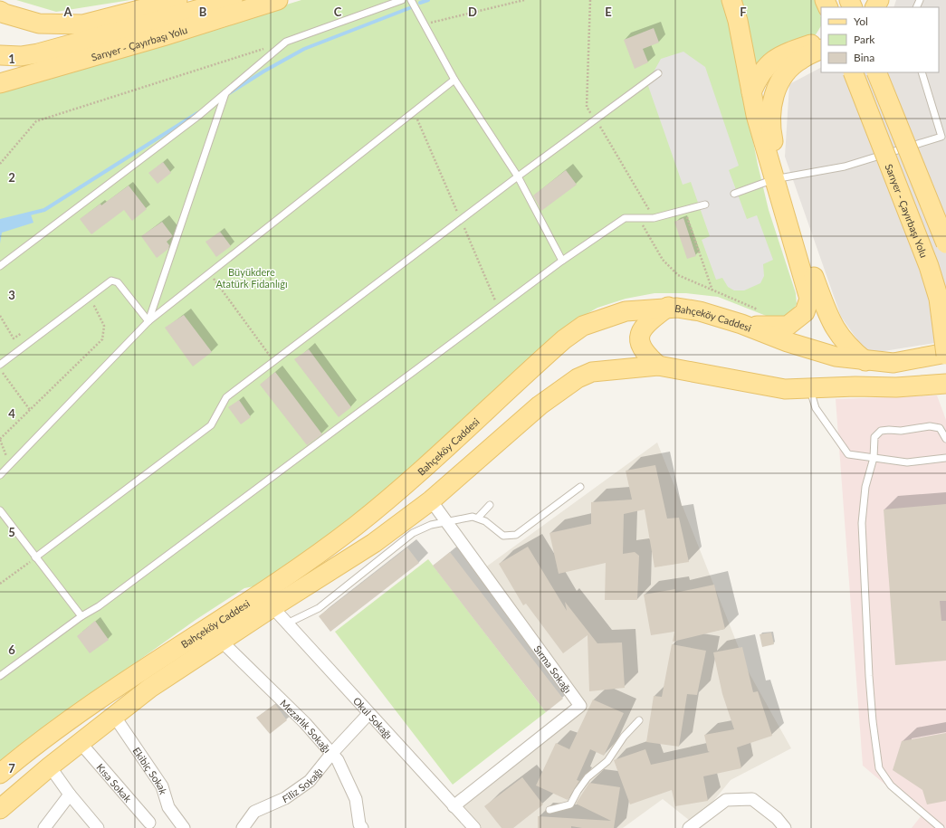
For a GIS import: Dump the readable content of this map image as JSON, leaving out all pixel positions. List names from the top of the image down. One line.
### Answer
{"streets":{"main road":["Sarıyer - Çayırbaşı Yolu","Bahçeköy Caddesi"],"street":["Sırma Sokağı","Okul Sokağı","Mezarlık Sokağı","Ekibiç Sokak","Kısa Sokak","Filiz Sokağı"]},"crossings":[["Sarıyer - Çayırbaşı Yolu","Bahçeköy Caddesi"],["Bahçeköy Caddesi","Sırma Sokağı"],["Bahçeköy Caddesi","Okul Sokağı"],["Bahçeköy Caddesi","Mezarlık Sokağı"],["Bahçeköy Caddesi","Ekibiç Sokak"],["Bahçeköy Caddesi","Kısa Sokak"],["Sırma Sokağı","Okul Sokağı"],["Okul Sokağı","Filiz Sokağı"],["Mezarlık Sokağı","Filiz Sokağı"]],"parks":["Büyükdere Atatürk Fidanlığı"],"legend":["Yol","Park","Bina"],"grid":{"columns":["A","B","C","D","E","F"],"rows":["1","2","3","4","5","6","7"]}}
